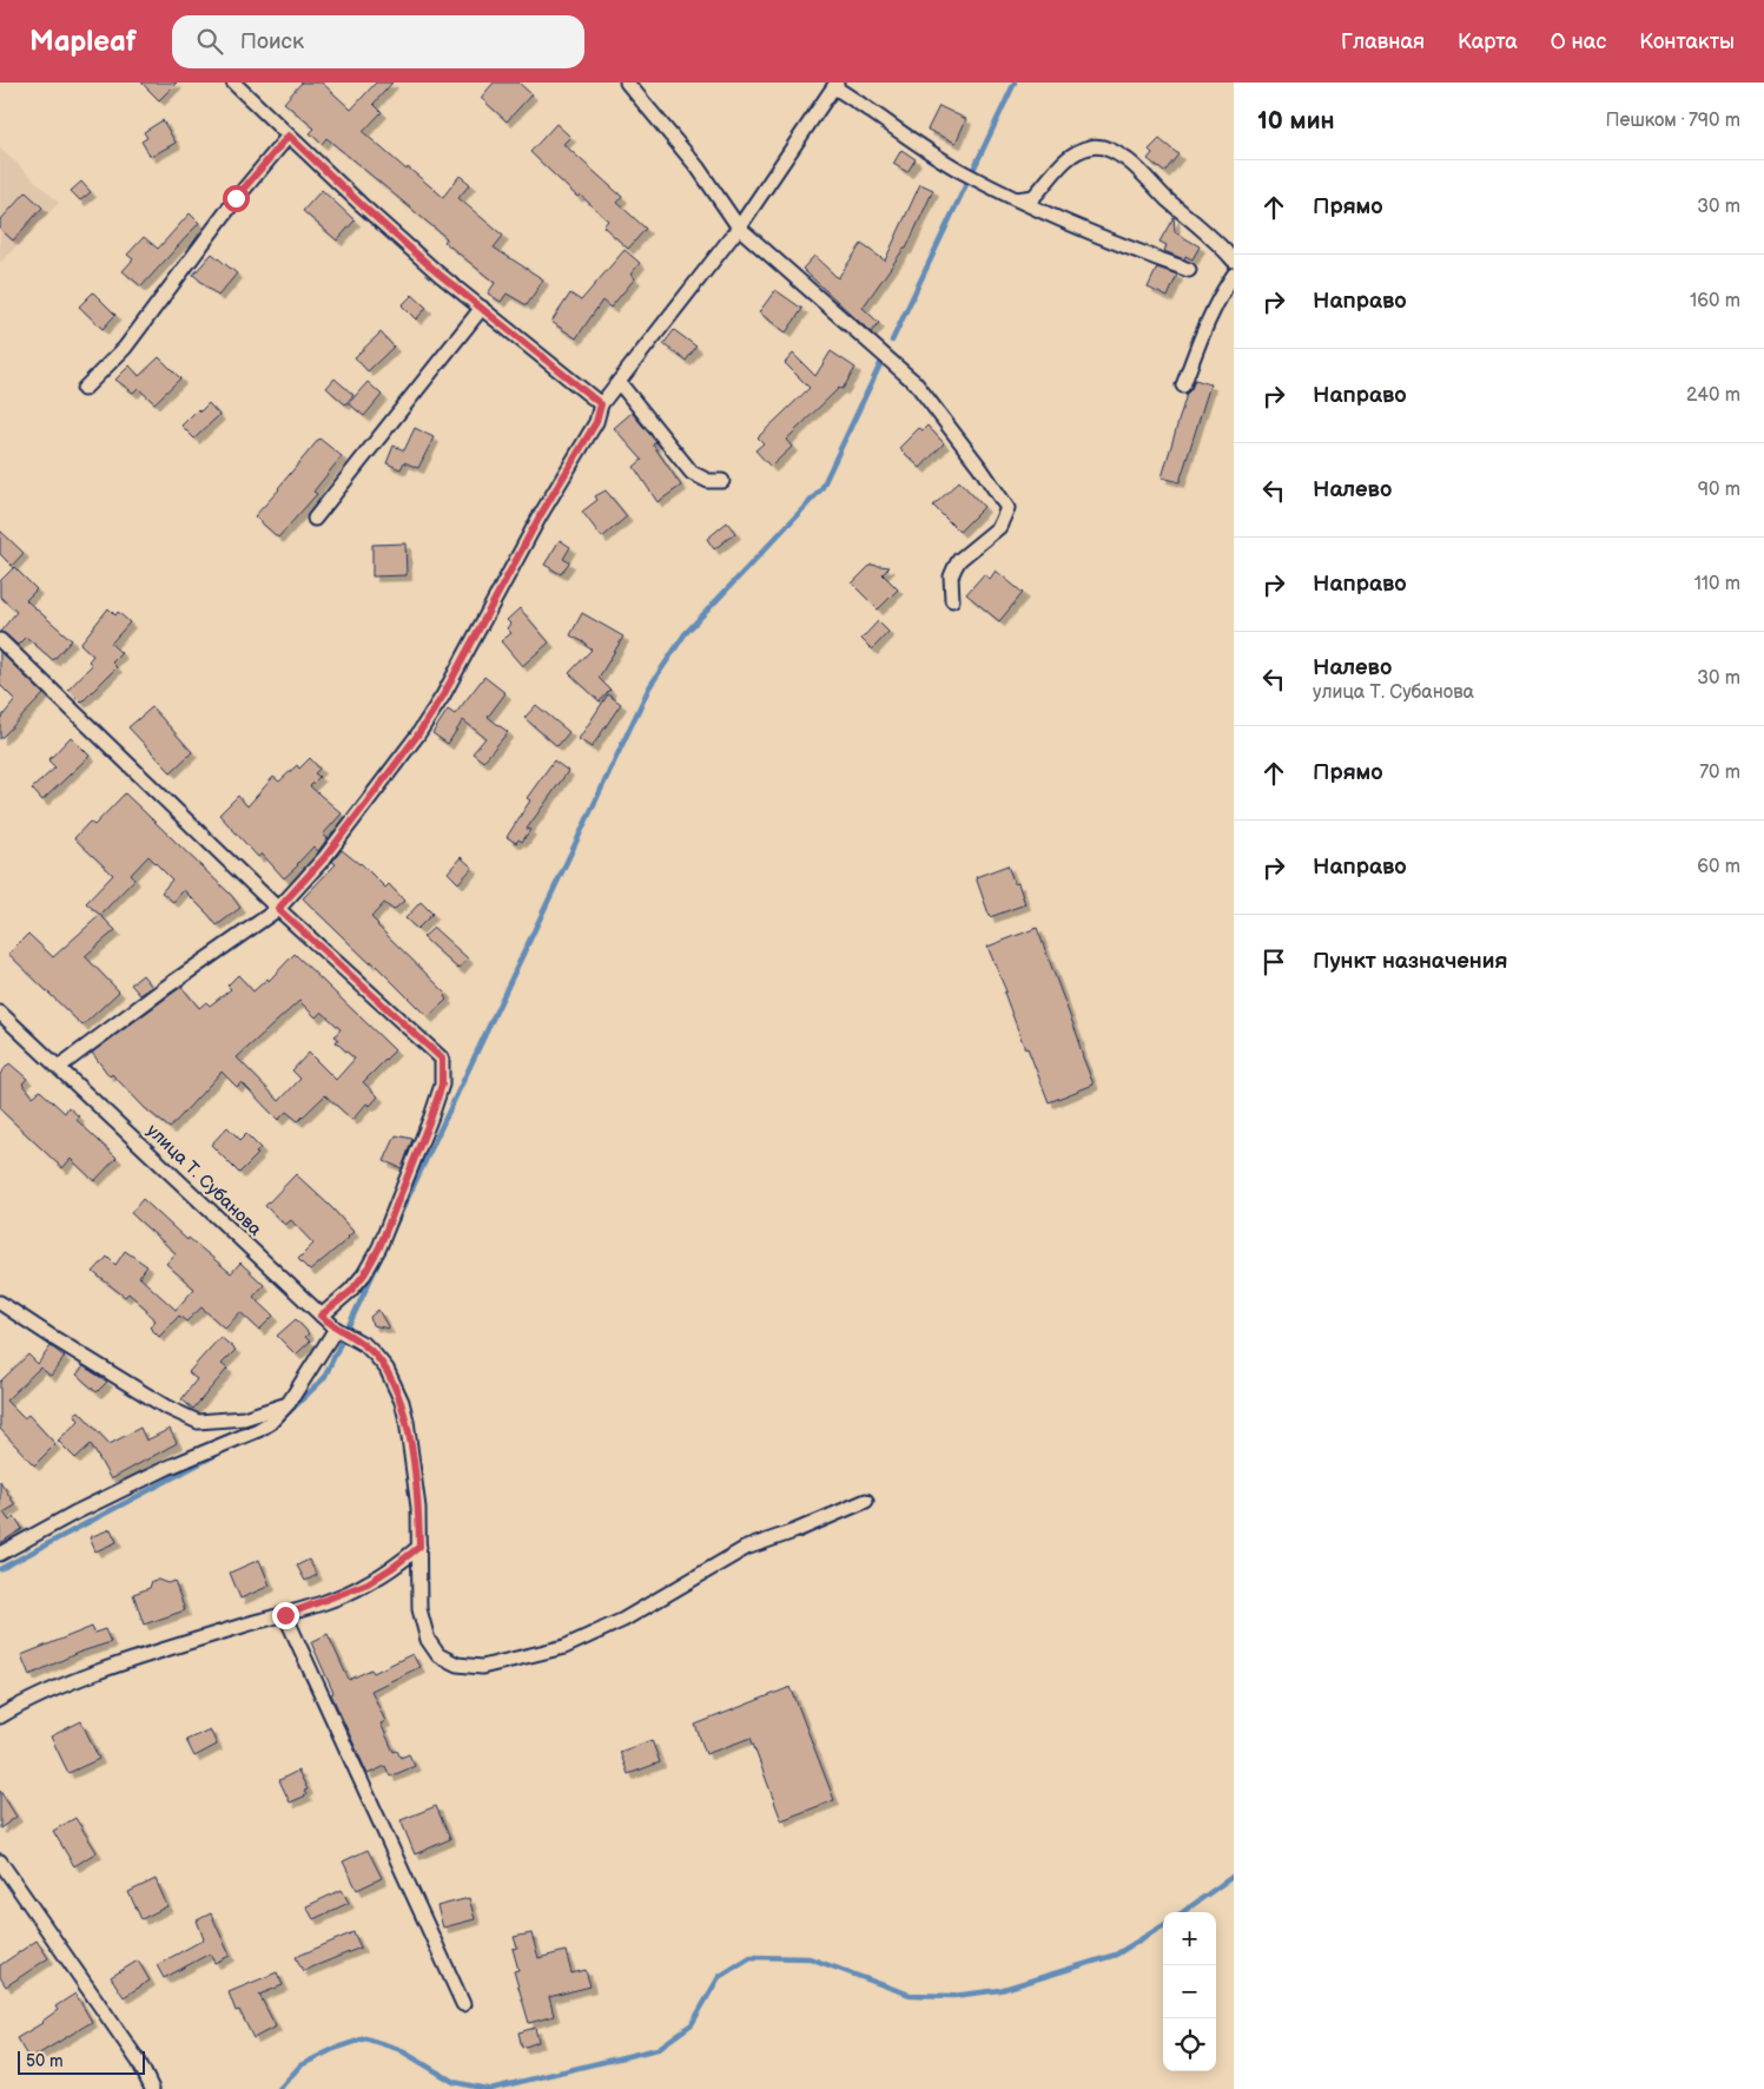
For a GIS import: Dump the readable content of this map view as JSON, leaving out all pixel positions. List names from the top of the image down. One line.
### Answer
{"streets":{"street":["улица Т. Субанова"]},"scale_bar":"50 m","page":{"header":"Mapleaf","search":"Поиск","nav":["Главная","Карта","О нас","Контакты"],"heading":["10 мин","Пешком · 790 m"],"list":[["Прямо","30 m"],["Направо","160 m"],["Направо","240 m"],["Налево","90 m"],["Направо","110 m"],["Налево","улица Т. Субанова","30 m"],["Прямо","70 m"],["Направо","60 m"],"Пункт назначения"],"map_buttons":["+","−"],"scale":"50 m"}}
